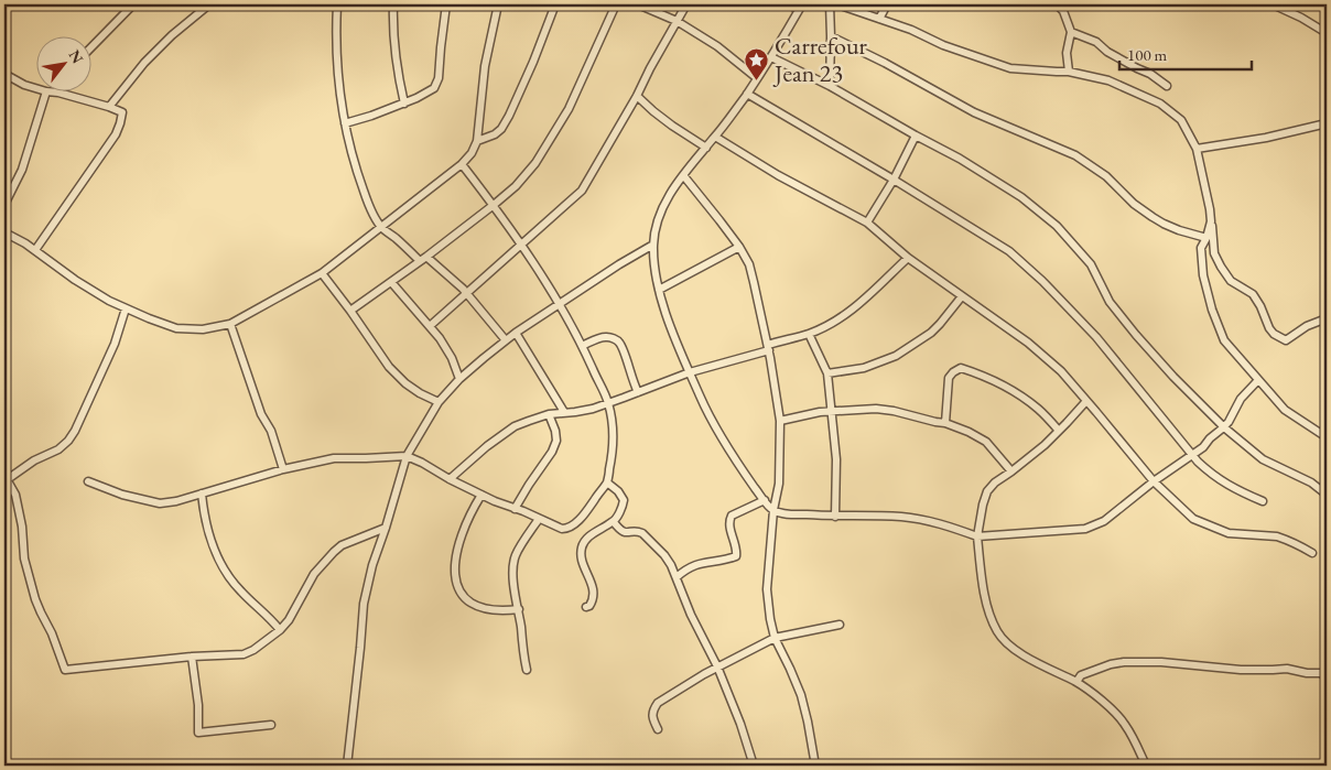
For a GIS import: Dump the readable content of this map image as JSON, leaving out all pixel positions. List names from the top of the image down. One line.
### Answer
{"places":{"place":["Carrefour Jean 23"]},"scale_bar":"100 m","north":"top right"}
